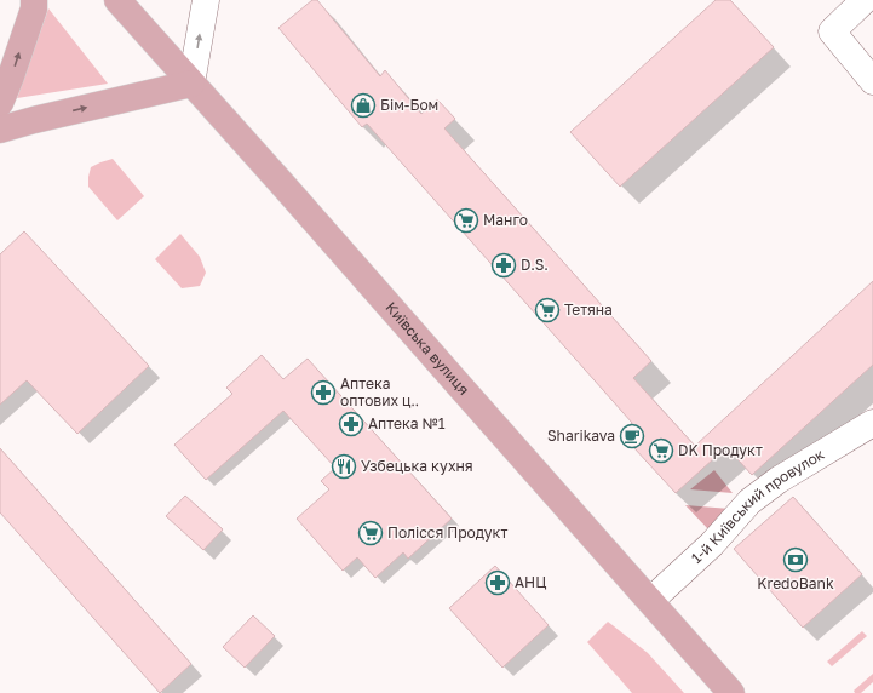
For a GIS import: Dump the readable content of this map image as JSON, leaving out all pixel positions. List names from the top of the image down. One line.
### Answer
{"streets":{"main road":["Київська вулиця"],"street":["1-й Київський провулок"]},"crossings":[["Київська вулиця","1-й Київський провулок"]],"places":{"shop":["Бім-Бом"],"supermarket":["Манго","Тетяна","DK Продукт","Полісся Продукт"],"pharmacy":["D.S.","Аптека оптових ц‥","Аптека №1","АНЦ"],"cafe":["Sharikava"],"restaurant":["Узбецька кухня"],"bank":["KredoBank"]}}
